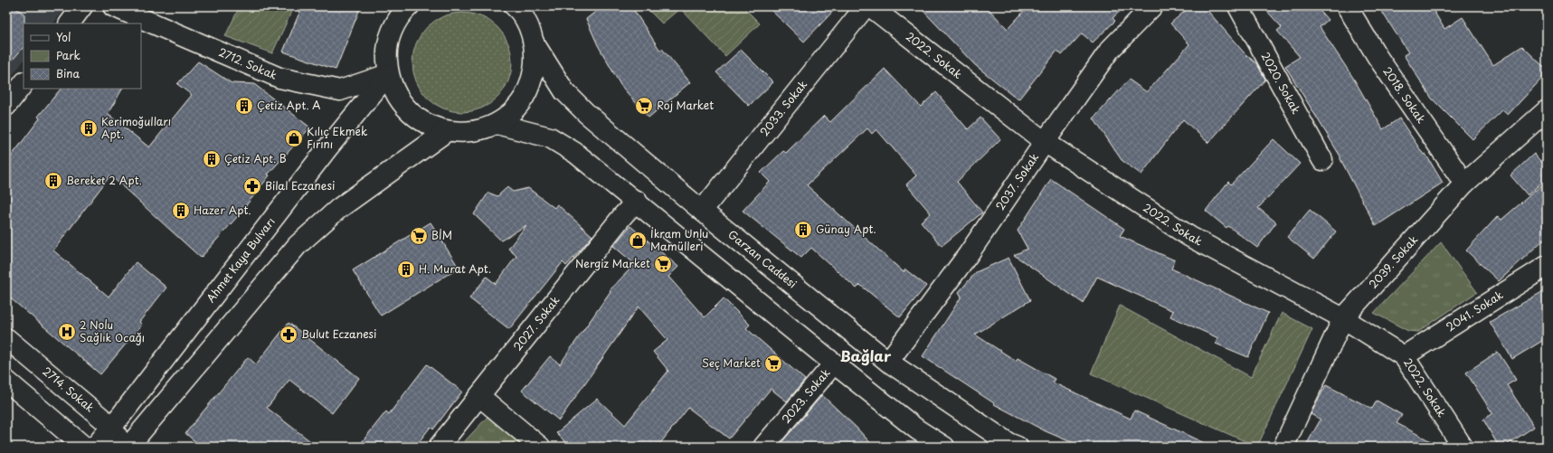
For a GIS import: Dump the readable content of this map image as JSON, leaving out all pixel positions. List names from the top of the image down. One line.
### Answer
{"streets":{"street":["2022. Sokak","2712. Sokak","2020. Sokak","2018. Sokak","2033. Sokak","2037. Sokak","Garzan Caddesi","Ahmet Kaya Bulvarı","2039. Sokak","2041. Sokak","2027. Sokak","2714. Sokak","2023. Sokak"]},"crossings":[["2022. Sokak","2037. Sokak"],["2022. Sokak","2039. Sokak"],["2022. Sokak","2041. Sokak"],["2712. Sokak","Ahmet Kaya Bulvarı"],["2018. Sokak","2039. Sokak"],["2033. Sokak","Garzan Caddesi"],["2037. Sokak","Garzan Caddesi"],["Ahmet Kaya Bulvarı","2714. Sokak"]],"districts":["Bağlar"],"places":{"building":["Çetiz Apt. A","Kerimoğulları Apt.","Çetiz Apt. B","Bereket 2 Apt.","Hazer Apt.","Günay Apt.","H. Murat Apt."],"supermarket":["Roj Market","BİM","Nergiz Market","Seç Market"],"shop":["Kılıç Ekmek Fırını","İkram Unlu Mamülleri"],"pharmacy":["Bilal Eczanesi","Bulut Eczanesi"],"hospital":["2 Nolu Sağlık Ocağı"]},"legend":["Yol","Park","Bina"]}
